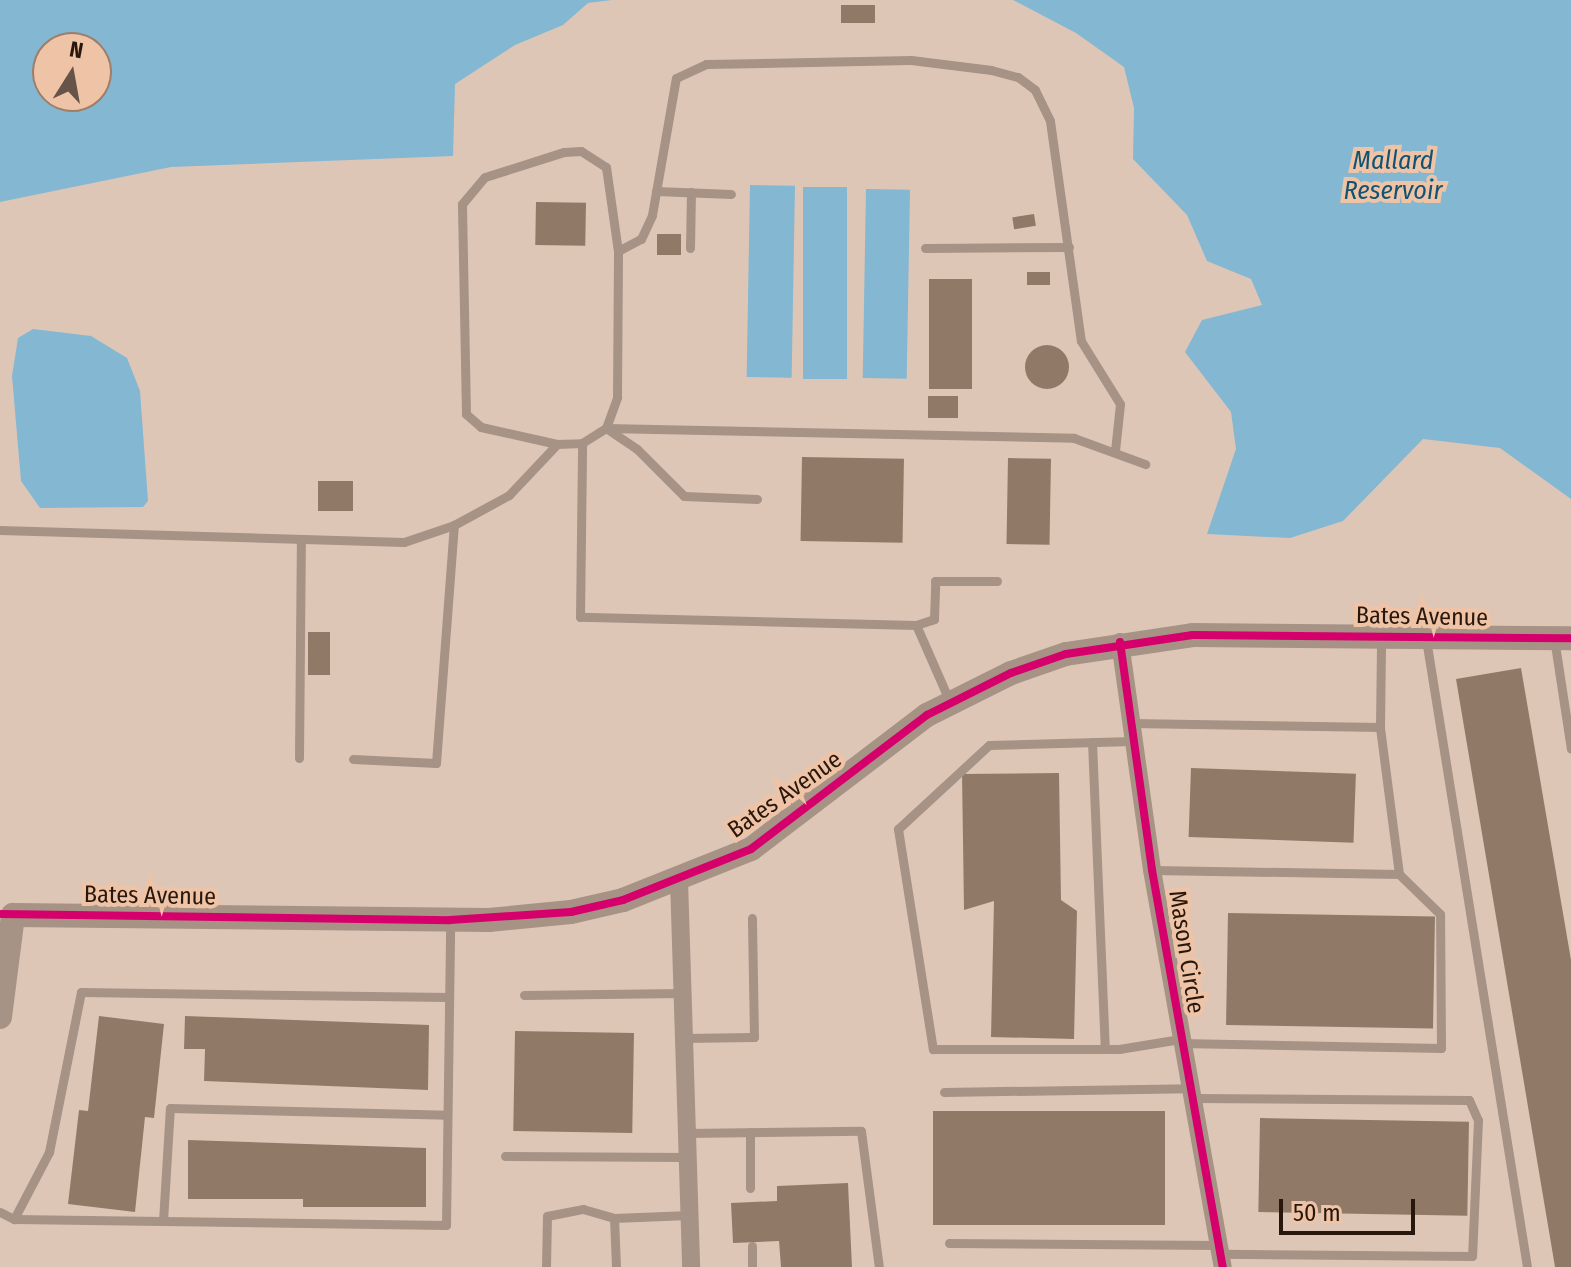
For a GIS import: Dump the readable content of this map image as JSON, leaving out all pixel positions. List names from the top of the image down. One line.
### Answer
{"streets":{"street":["Bates Avenue","Mason Circle"]},"crossings":[["Bates Avenue","Mason Circle"]],"water":["Mallard Reservoir"],"scale_bar":"50 m","north":"top"}
